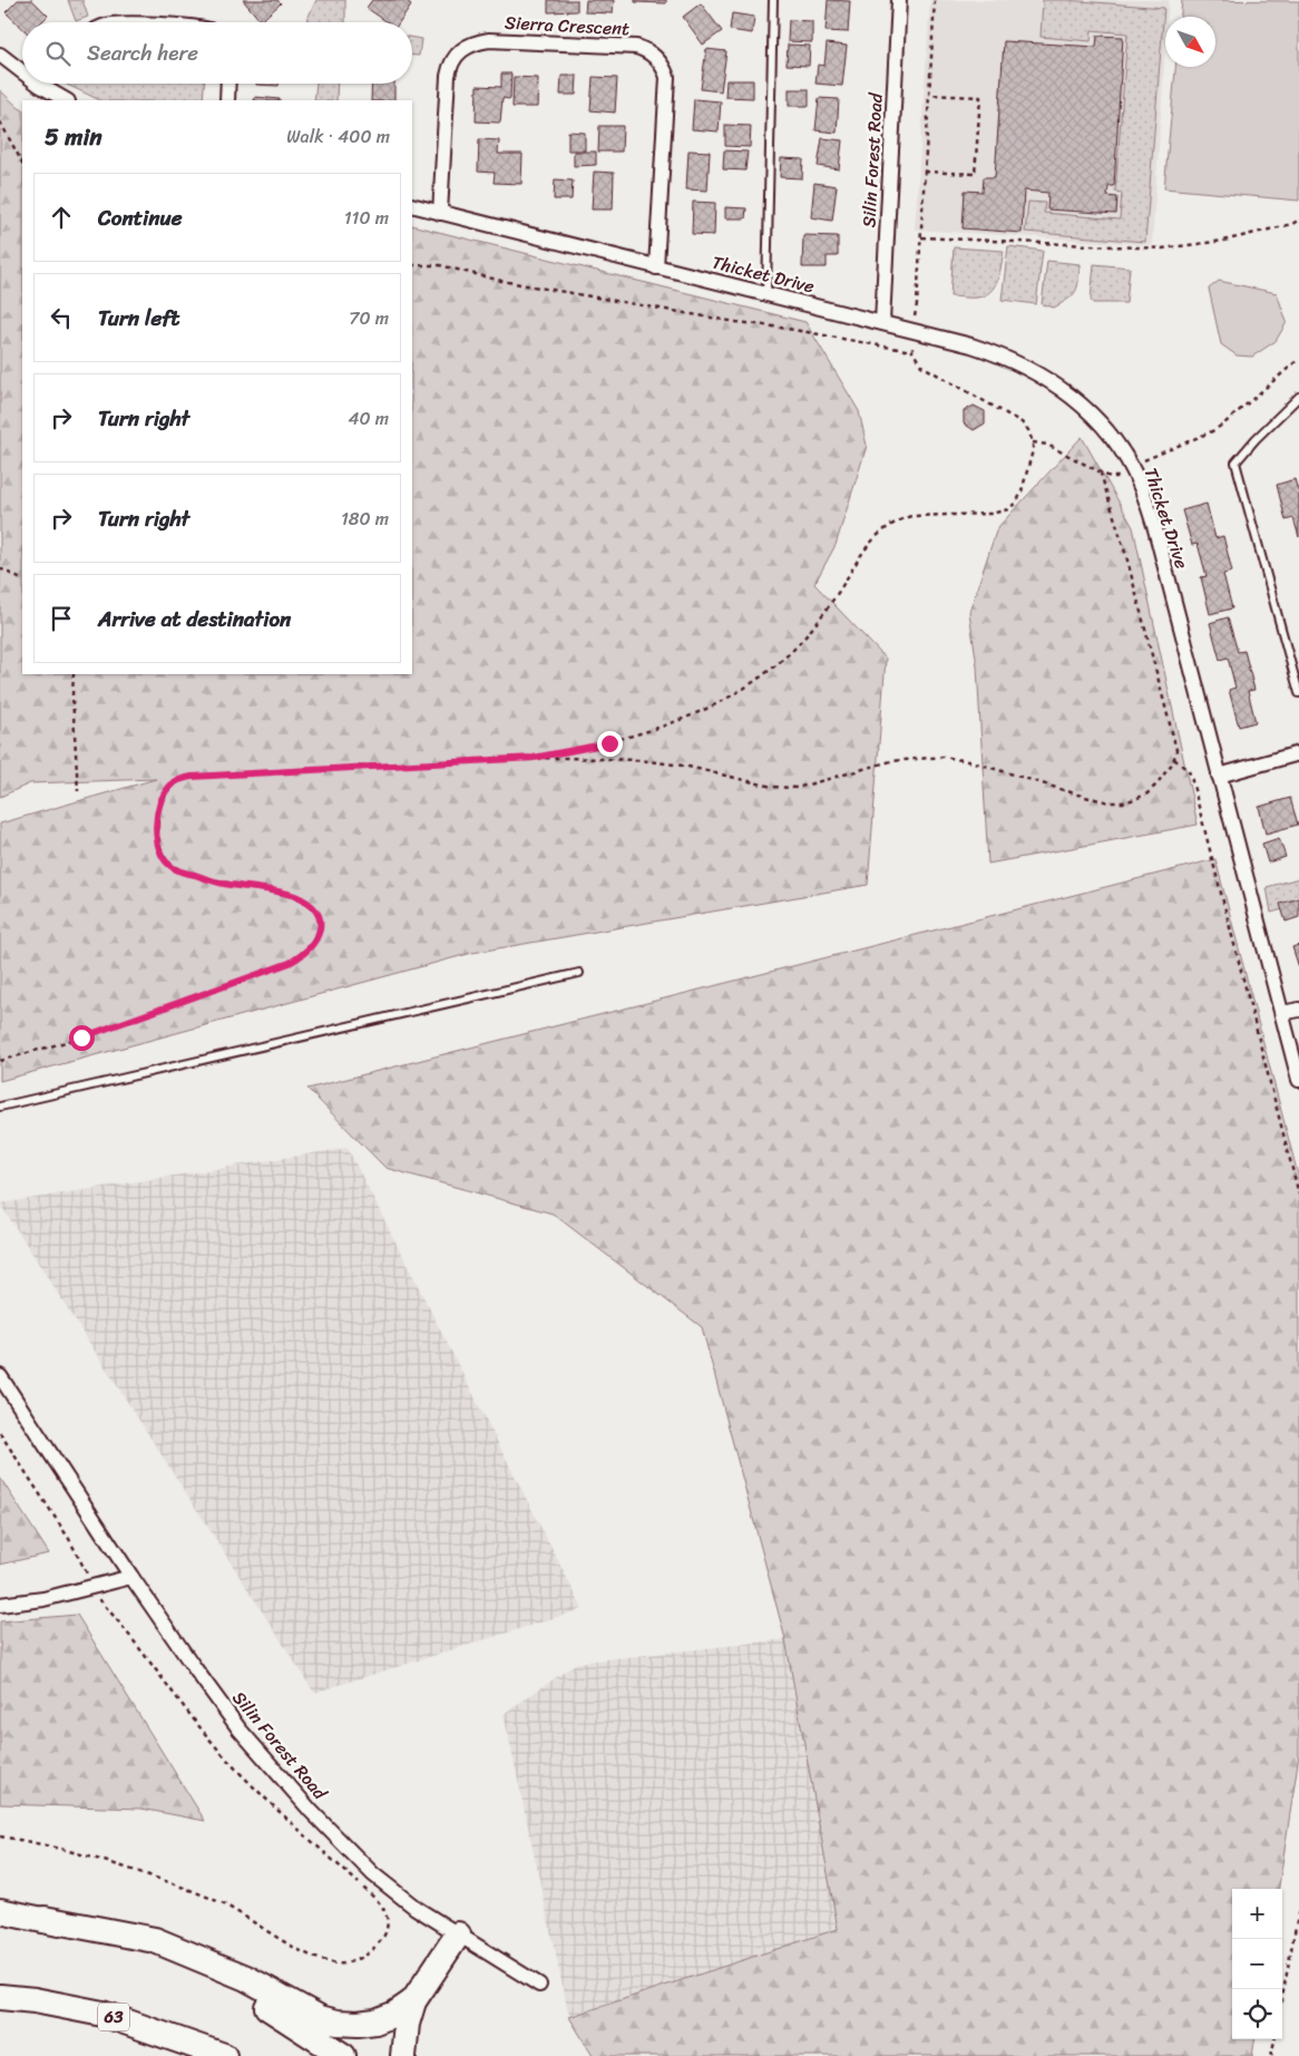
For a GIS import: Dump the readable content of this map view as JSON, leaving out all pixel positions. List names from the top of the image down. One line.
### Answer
{"streets":{"highway":["63"],"street":["Sierra Crescent","Silin Forest Road","Thicket Drive"]},"crossings":[["Sierra Crescent","Thicket Drive"],["Silin Forest Road","Thicket Drive"]],"north":"bottom right","page":{"search":"Search here","heading":["5 min","Walk · 400 m"],"list":[["Continue","110 m"],["Turn left","70 m"],["Turn right","40 m"],["Turn right","180 m"],"Arrive at destination"],"map_buttons":["+","−"]}}
